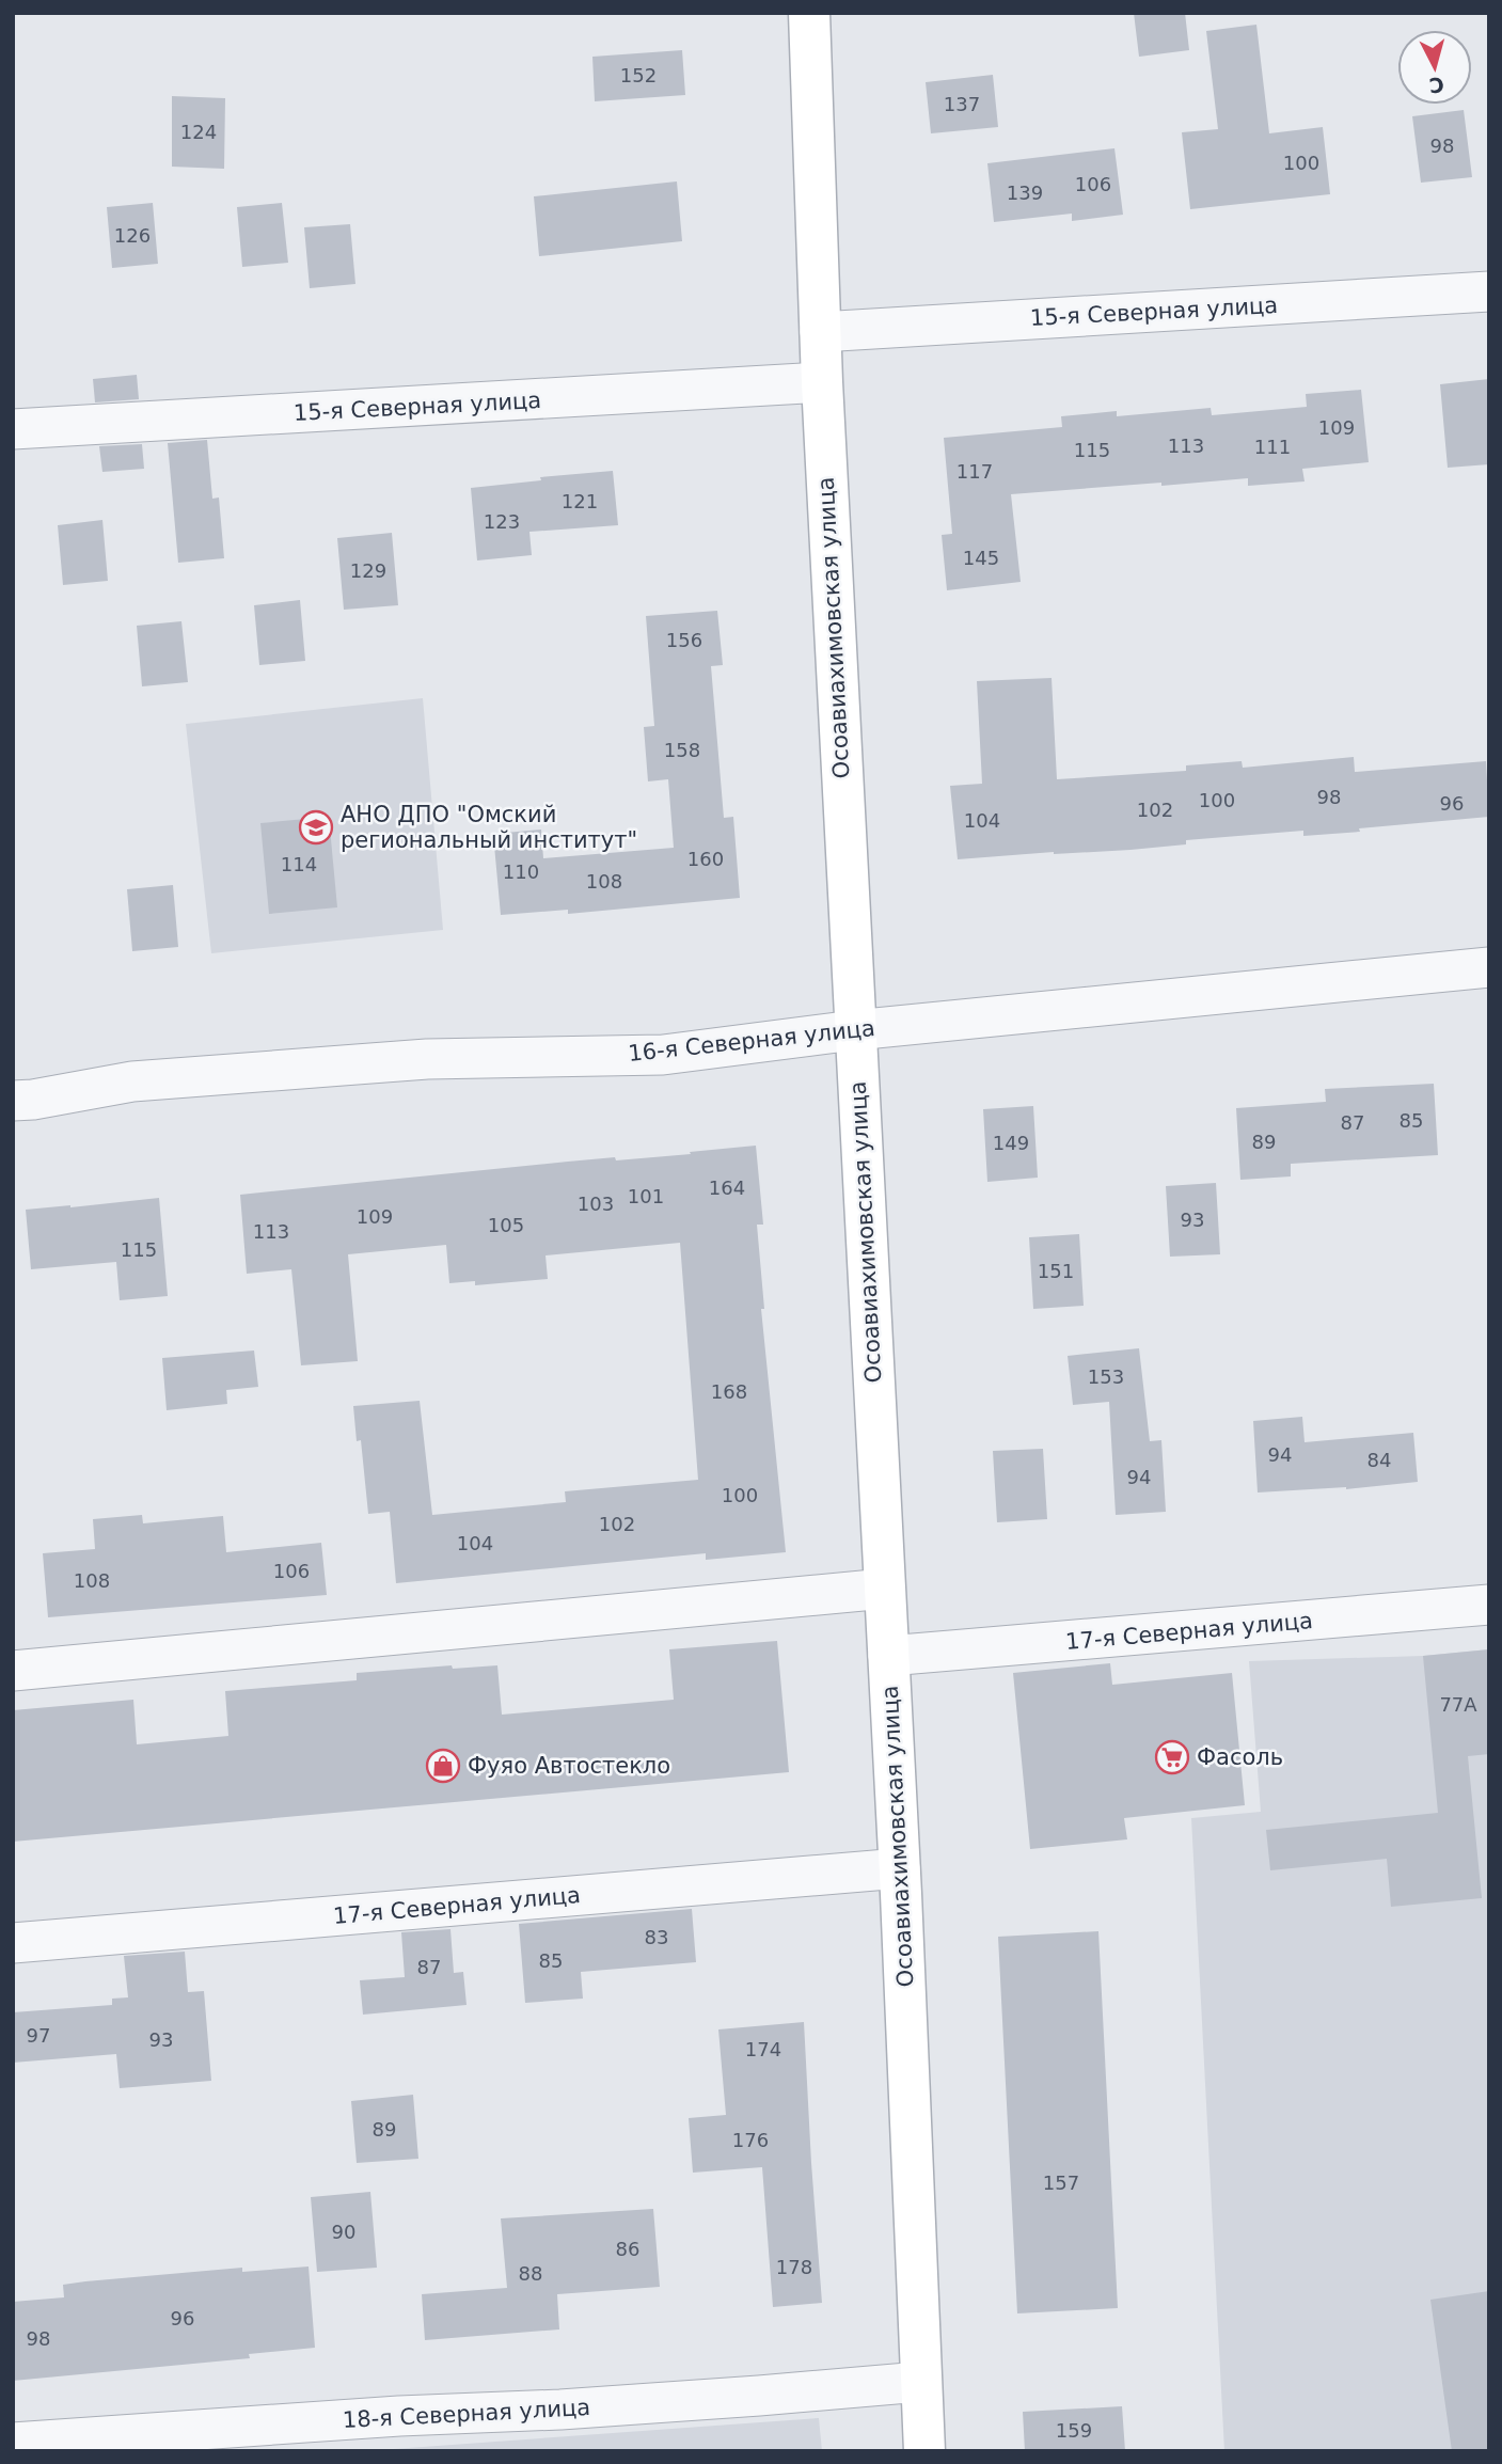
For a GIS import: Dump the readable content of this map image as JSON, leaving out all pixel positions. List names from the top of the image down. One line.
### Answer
{"streets":{"street":["15-я Северная улица","Осоавиахимовская улица","16-я Северная улица","17-я Северная улица","18-я Северная улица"]},"crossings":[["15-я Северная улица","Осоавиахимовская улица"],["Осоавиахимовская улица","16-я Северная улица"],["Осоавиахимовская улица","17-я Северная улица"],["Осоавиахимовская улица","18-я Северная улица"]],"places":{"school or university":["АНО ДПО \"Омский региональный институт\""],"supermarket":["Фасоль"],"shop":["Фуяо Автостекло"]},"house_numbers":["152","137","124","98","100","106","139","126","109","113","111","115","117","121","123","145","129","156","158","98","100","96","102","104","160","114","110","108","85","87","89","149","164","101","103","109","93","105","113","115","151","153","168","94","84","94","100","102","104","106","108","77А","83","85","87","97","93","174","89","176","157","90","86","178","88","96","98","159"],"north":"bottom"}
